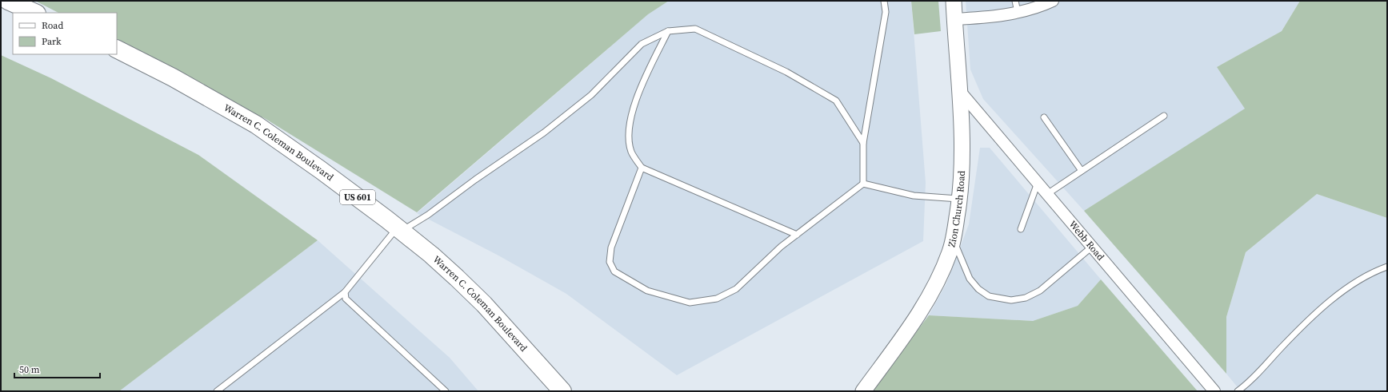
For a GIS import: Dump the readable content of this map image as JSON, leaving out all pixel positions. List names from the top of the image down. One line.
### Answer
{"streets":{"highway":["Warren C. Coleman Boulevard","US 601"],"street":["Zion Church Road","Webb Road"]},"crossings":[["Zion Church Road","Webb Road"]],"legend":["Road","Park"],"scale_bar":"50 m"}
